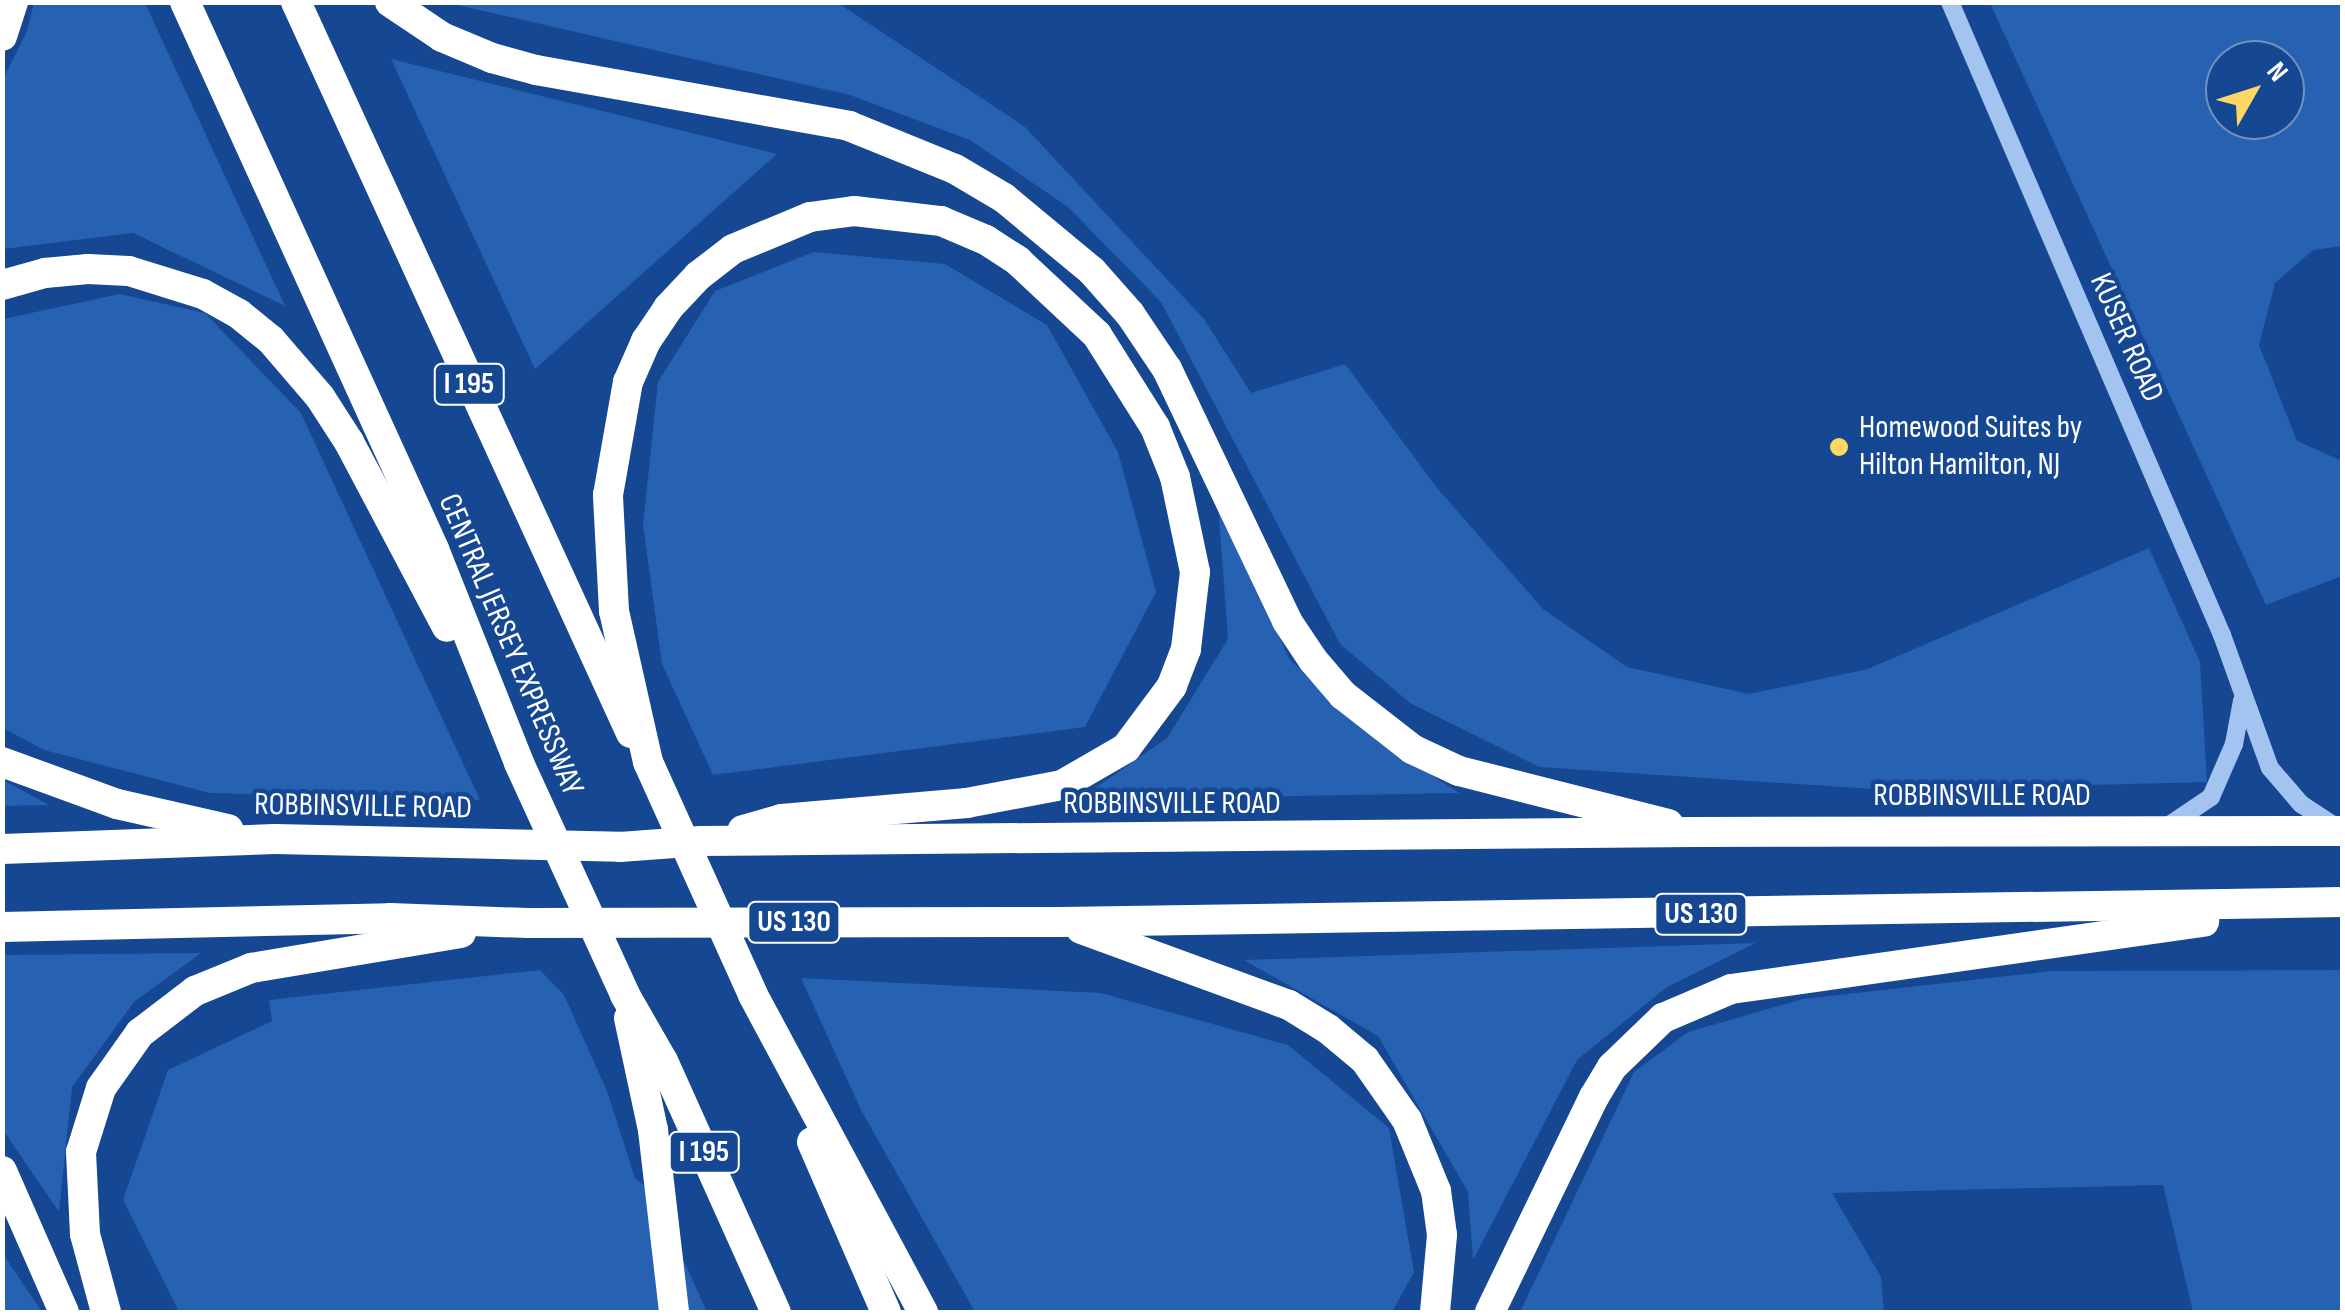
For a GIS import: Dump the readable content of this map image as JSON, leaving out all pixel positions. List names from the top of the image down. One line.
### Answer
{"streets":{"highway":["I 195","CENTRAL JERSEY EXPRESSWAY","ROBBINSVILLE ROAD","US 130"],"street":["KUSER ROAD"]},"crossings":[["KUSER ROAD","ROBBINSVILLE ROAD"]],"places":["Homewood Suites by Hilton Hamilton, NJ"],"north":"top right"}
